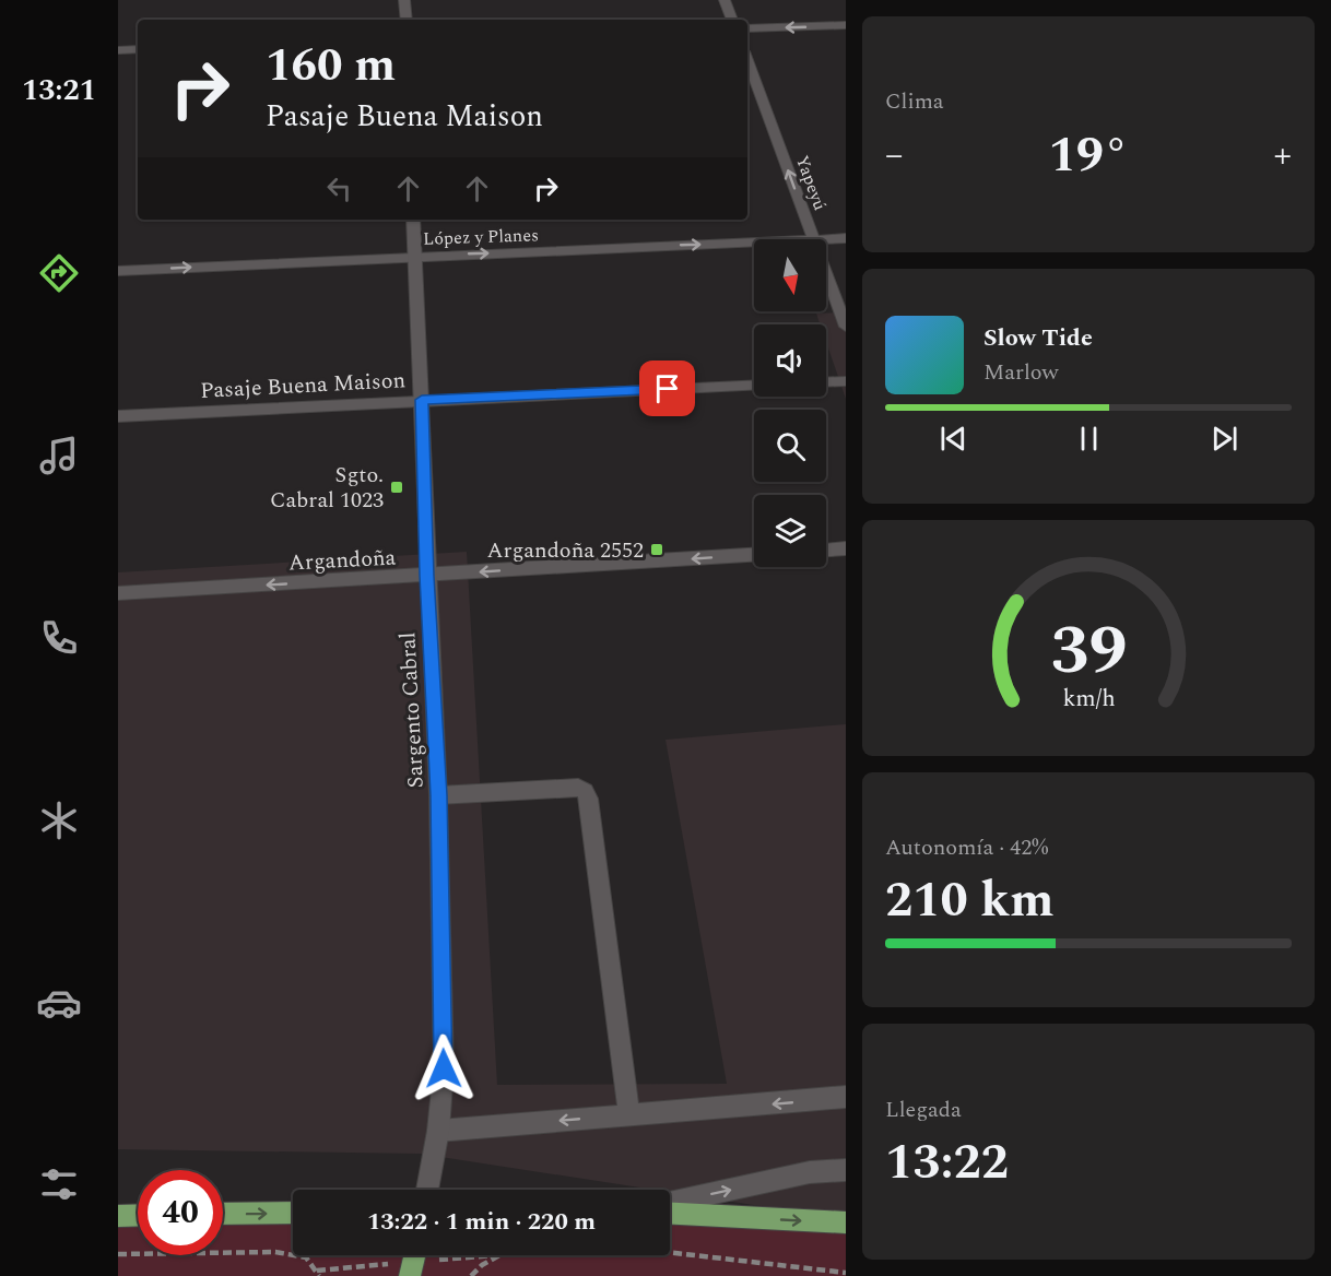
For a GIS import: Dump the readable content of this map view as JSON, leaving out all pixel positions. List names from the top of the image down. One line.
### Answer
{"streets":{"street":["Yapeyú","López y Planes","Pasaje Buena Maison","Argandoña","Sargento Cabral"]},"crossings":[["Yapeyú","López y Planes"],["López y Planes","Sargento Cabral"],["Pasaje Buena Maison","Sargento Cabral"],["Argandoña","Sargento Cabral"]],"one_way":["Yapeyú","López y Planes","Argandoña"],"places":{"transit":["Sgto. Cabral 1023","Argandoña 2552"]},"north":"bottom","page":{"tabs":"13:21","tile":["Clima",["Autonomía · 42%","210 km"],["Llegada","13:22"]],"turn":["160 m","Pasaje Buena Maison"],"heat":["−","19°","+"],"song":["Slow Tide","Marlow"],"limit":"40","trip":"13:22 · 1 min · 220 m","gauge":["39","km/h"]}}
